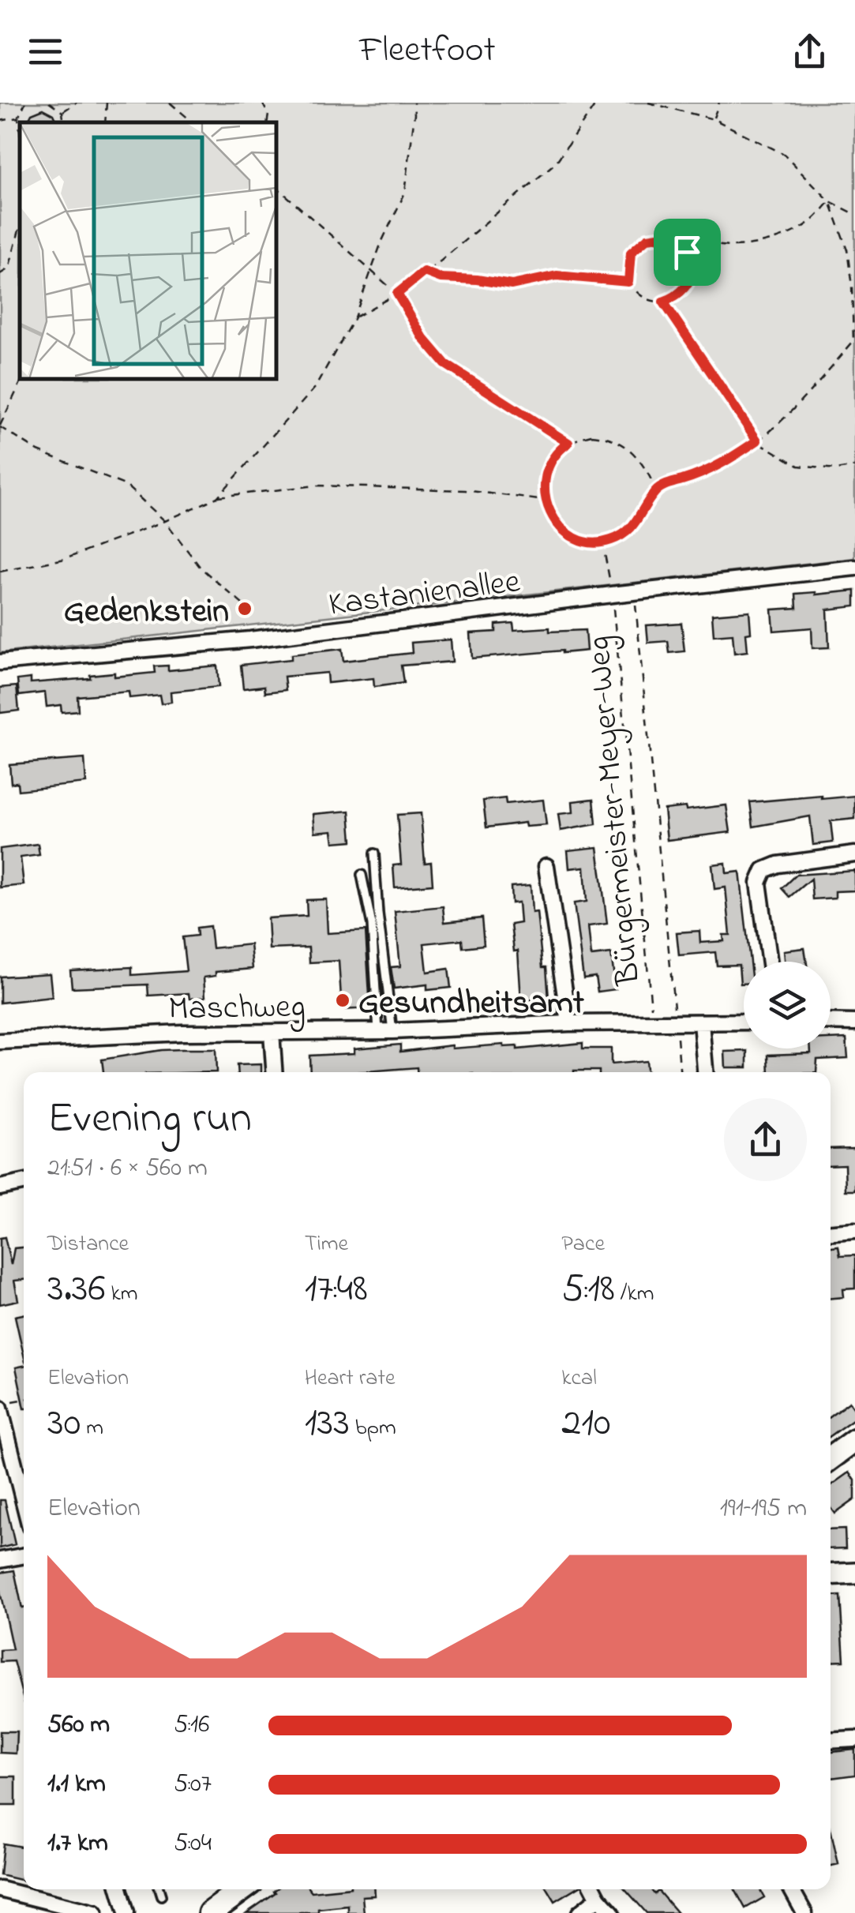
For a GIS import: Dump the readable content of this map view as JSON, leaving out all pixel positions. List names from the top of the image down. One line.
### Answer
{"streets":{"street":["Kastanienallee","Maschweg"],"path":["Bürgermeister-Meyer-Weg"]},"crossings":[["Kastanienallee","Bürgermeister-Meyer-Weg"],["Bürgermeister-Meyer-Weg","Maschweg"]],"places":["Gedenkstein","Gesundheitsamt"],"page":{"header":"Fleetfoot","heading":["Evening run","21:51 · 6 × 560 m"],"stats":[["Distance","3.36 km"],["Time","17:48"],["Pace","5:18 /km"],["Elevation","30 m"],["Heart rate","133 bpm"],["kcal","210"]],"chart":["Elevation","191–195 m"],"list":[{"name":"560 m","note":"5:16"},{"name":"1.1 km","note":"5:07"},{"name":"1.7 km","note":"5:04"}]}}
